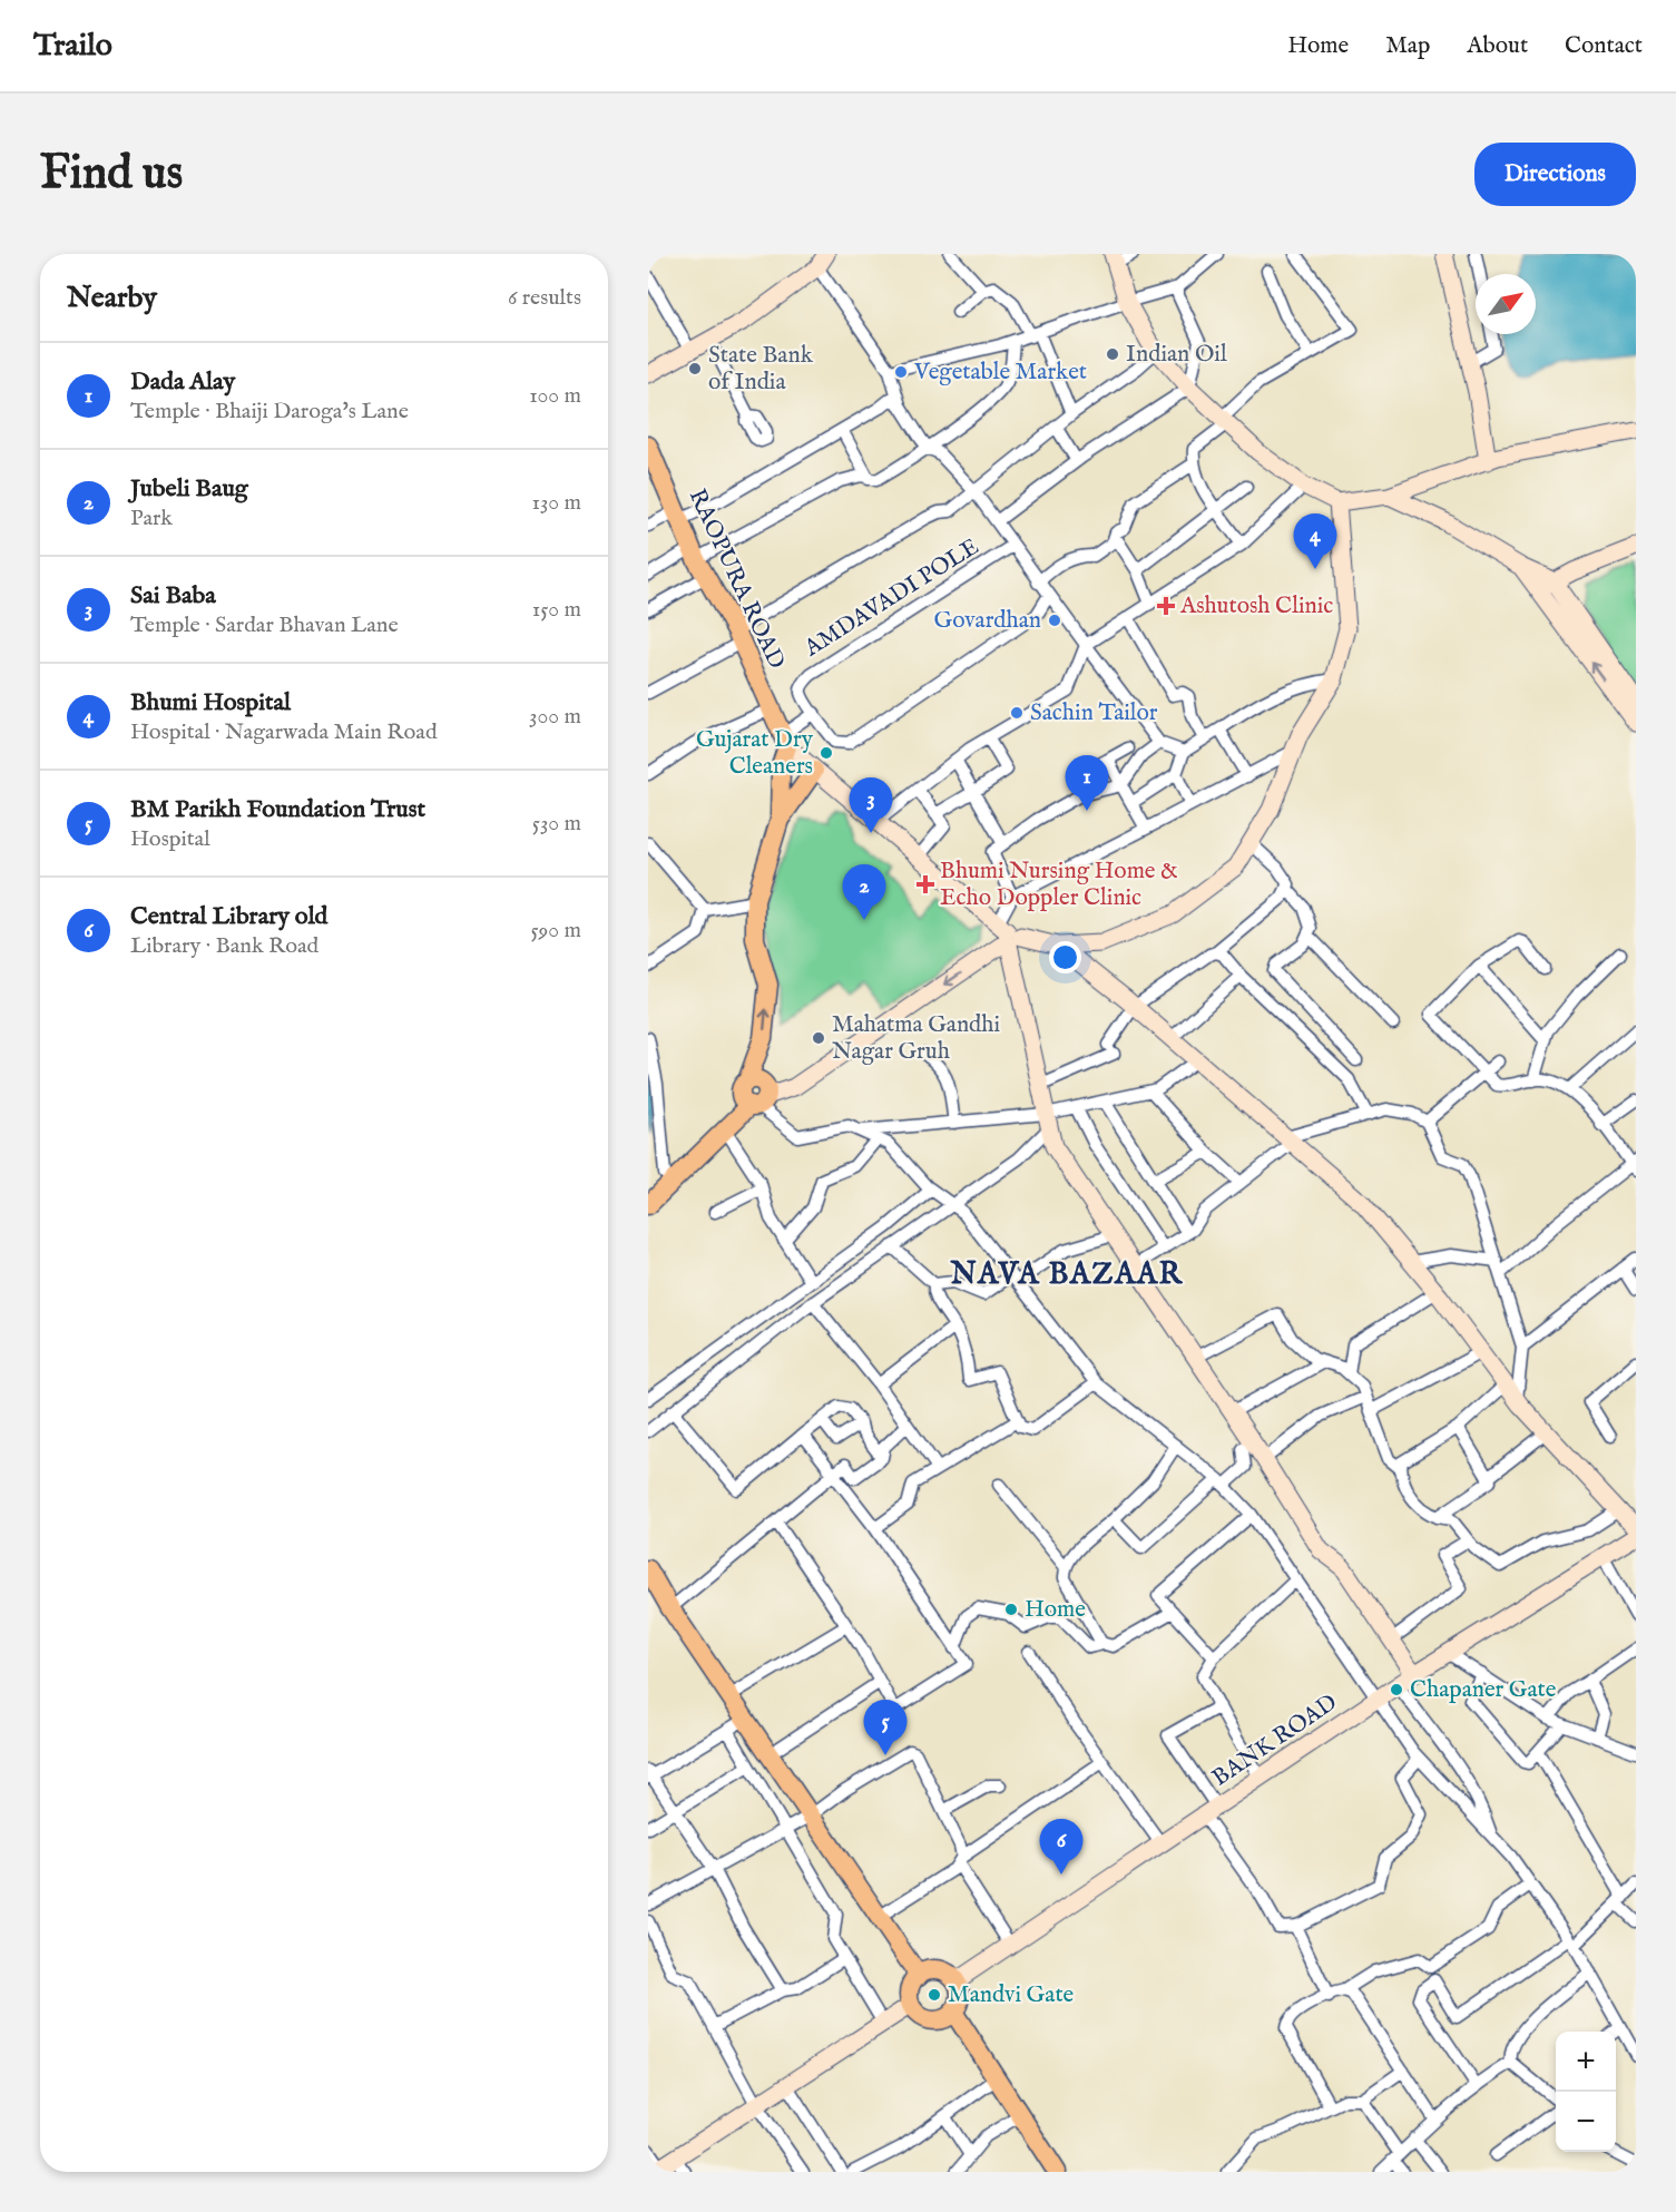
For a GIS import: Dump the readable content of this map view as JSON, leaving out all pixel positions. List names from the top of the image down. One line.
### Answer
{"streets":{"main road":["RAOPURA ROAD"],"street":["AMDAVADI POLE","BANK ROAD"]},"districts":["NAVA BAZAAR"],"places":{"other":["Indian Oil","State Bank of India","Vegetable Market","Govardhan","Sachin Tailor","Gujarat Dry Cleaners","Mahatma Gandhi Nagar Gruh","Home","Chapaner Gate","Mandvi Gate"],"health":["Ashutosh Clinic","Bhumi Nursing Home & Echo Doppler Clinic"]},"north":"top right","page":{"header":"Trailo","nav":["Home","Map","About","Contact"],"buttons":"Directions","title":"Find us","heading":["Nearby","6 results"],"list":[{"mark":"1","name":"Dada Alay","note":"Temple · Bhaiji Daroga's Lane","value":"100 m"},{"mark":"2","name":"Jubeli Baug","note":"Park","value":"130 m"},{"mark":"3","name":"Sai Baba","note":"Temple · Sardar Bhavan Lane","value":"150 m"},{"mark":"4","name":"Bhumi Hospital","note":"Hospital · Nagarwada Main Road","value":"300 m"},{"mark":"5","name":"BM Parikh Foundation Trust","note":"Hospital","value":"530 m"},{"mark":"6","name":"Central Library old","note":"Library · Bank Road","value":"590 m"}],"pins":["4","1","3","2","5","6"],"map_buttons":["+","−"]}}
